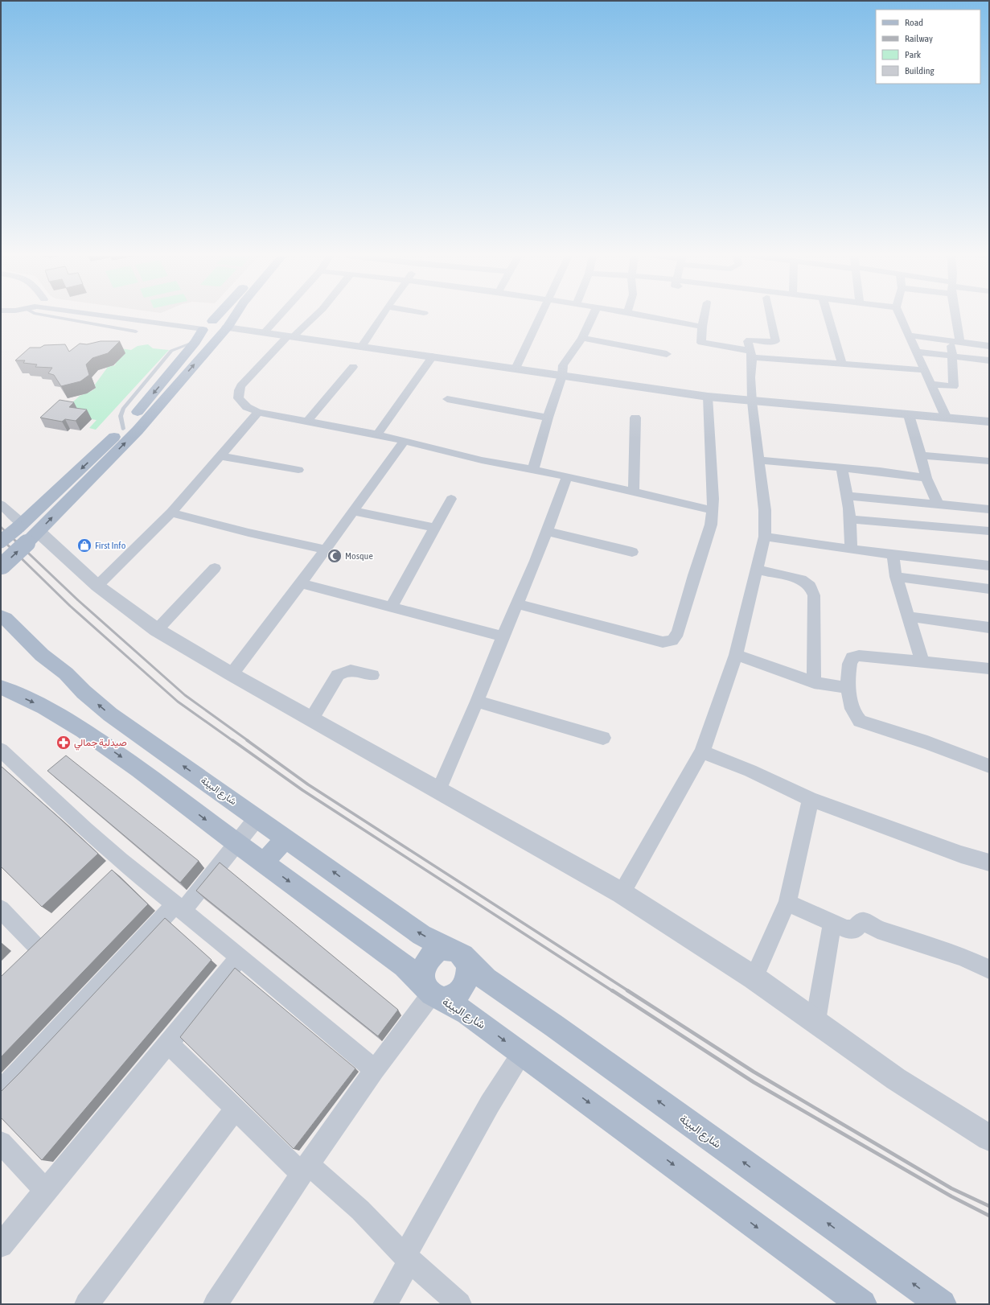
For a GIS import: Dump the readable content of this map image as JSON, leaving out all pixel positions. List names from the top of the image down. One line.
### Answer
{"streets":{"main road":["شارع البيئة"]},"places":{"shop":["First Info"],"mosque":["Mosque"],"pharmacy":["صيدلية جمالي"]},"legend":["Road","Railway","Park","Building"]}
